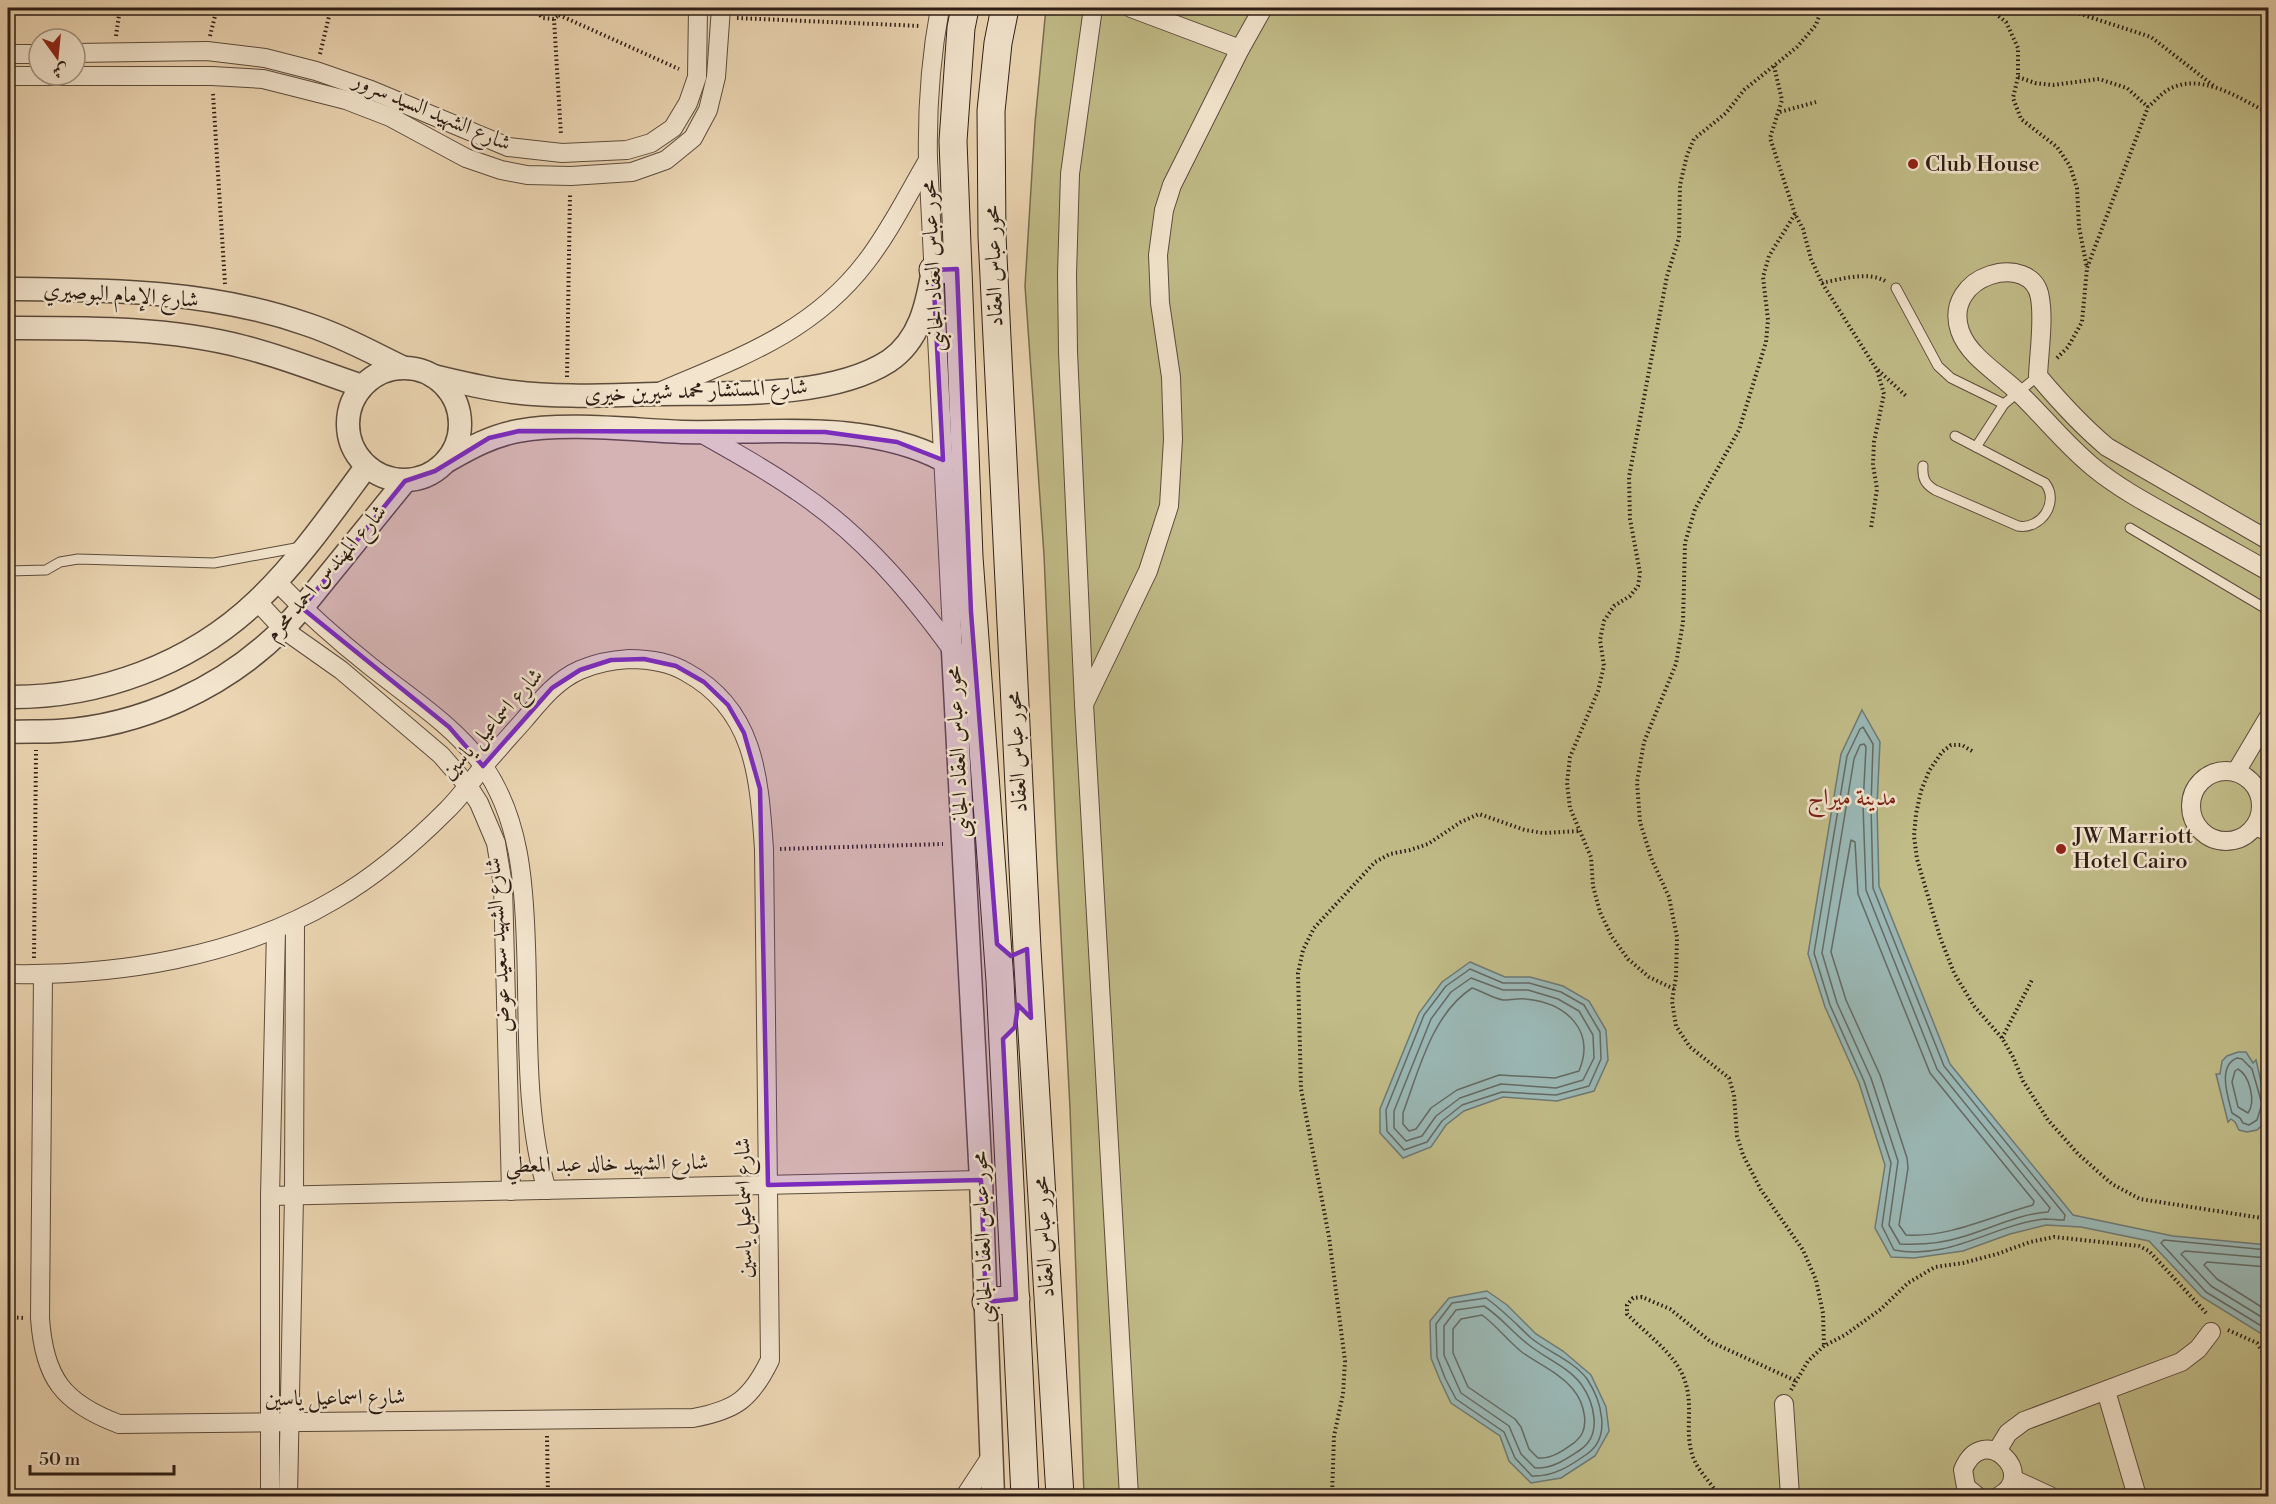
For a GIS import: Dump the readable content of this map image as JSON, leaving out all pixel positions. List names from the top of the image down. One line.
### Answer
{"streets":{"main road":["محور عباس العقاد"],"street":["شارع الشهيد السيد سرور","محور عباس العقاد الجانبى","شارع الإمام البوصيري","شارع المستشار محمد شيرين خيرى","شارع المهندس احمد محرم","شارع اسماعيل ياسين","شارع الشهيد سعيد عوض","شارع الشهيد خالد عبد المعطي"]},"crossings":[["محور عباس العقاد الجانبى","محور عباس العقاد"],["محور عباس العقاد الجانبى","شارع المستشار محمد شيرين خيرى"],["محور عباس العقاد الجانبى","شارع الشهيد خالد عبد المعطي"],["محور عباس العقاد","شارع المستشار محمد شيرين خيرى"],["شارع الإمام البوصيري","شارع المستشار محمد شيرين خيرى"],["شارع الإمام البوصيري","شارع المهندس احمد محرم"],["شارع المستشار محمد شيرين خيرى","شارع المهندس احمد محرم"],["شارع المهندس احمد محرم","شارع الشهيد سعيد عوض"],["شارع اسماعيل ياسين","شارع الشهيد سعيد عوض"],["شارع اسماعيل ياسين","شارع الشهيد خالد عبد المعطي"],["شارع الشهيد سعيد عوض","شارع الشهيد خالد عبد المعطي"]],"districts":["مدينة ميراج"],"places":["Club House","JW Marriott Hotel Cairo"],"scale_bar":"50 m","north":"bottom"}
